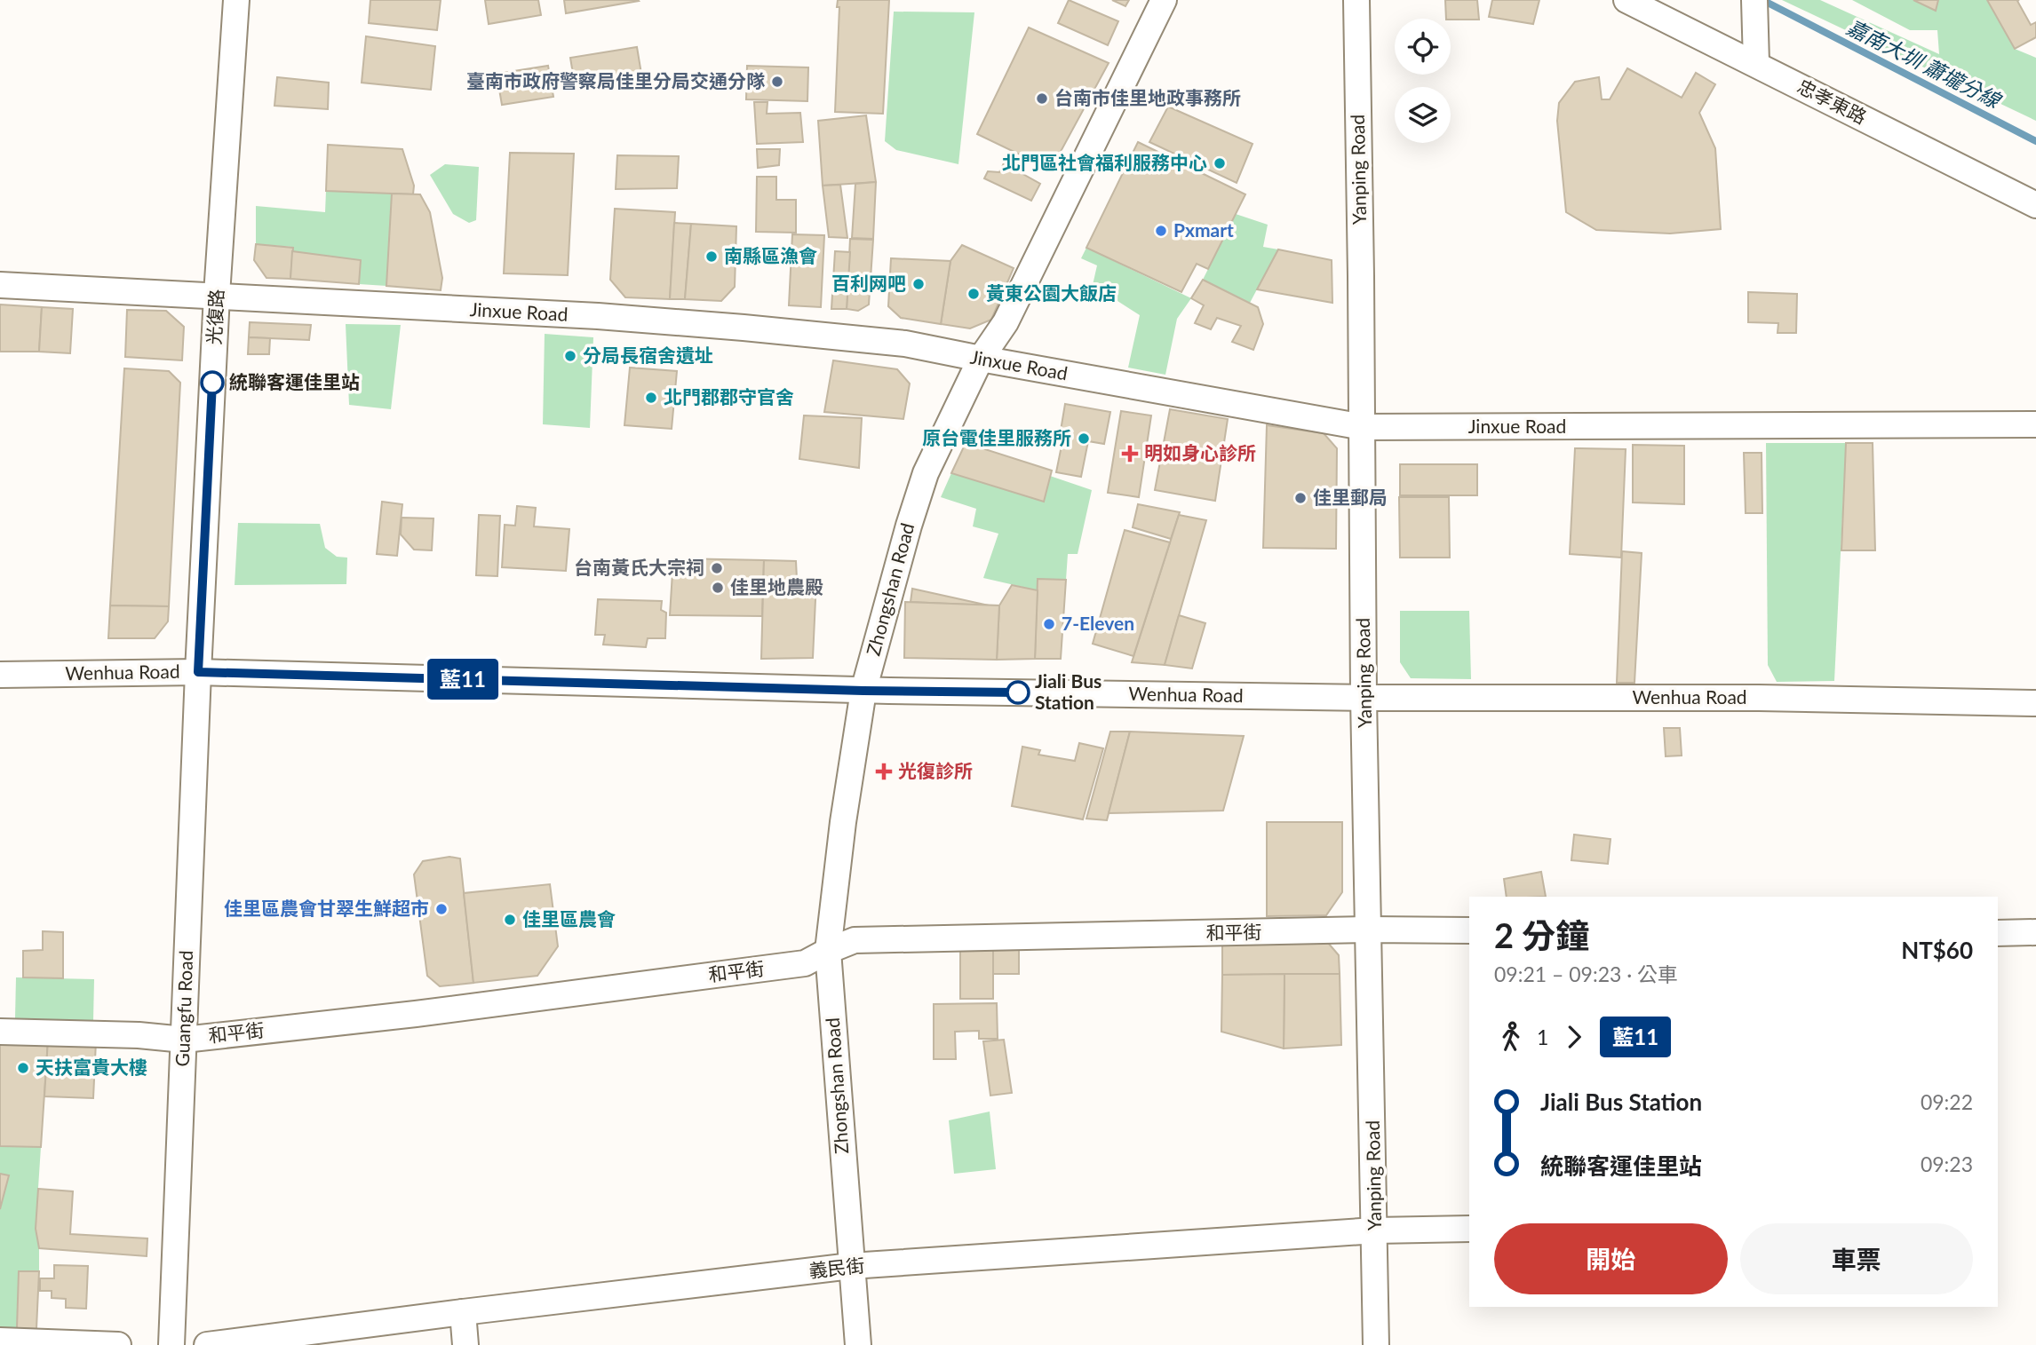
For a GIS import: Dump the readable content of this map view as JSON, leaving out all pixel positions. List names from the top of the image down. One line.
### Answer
{"streets":{"street":["忠孝東路","Yanping Road","Jinxue Road","光復路","Zhongshan Road","Wenhua Road","和平街","Guangfu Road","義民街"]},"crossings":[["Yanping Road","Jinxue Road"],["Yanping Road","Wenhua Road"],["Yanping Road","和平街"],["Yanping Road","義民街"],["Jinxue Road","光復路"],["Jinxue Road","Zhongshan Road"],["光復路","Wenhua Road"],["光復路","Guangfu Road"],["Zhongshan Road","Wenhua Road"],["Zhongshan Road","和平街"],["Zhongshan Road","義民街"],["Wenhua Road","Guangfu Road"],["和平街","Guangfu Road"]],"water":["嘉南大圳 蕭壠分線"],"places":{"other":["臺南市政府警察局佳里分局交通分隊","台南市佳里地政事務所","北門區社會福利服務中心","Pxmart","南縣區漁會","百利网吧","黃東公園大飯店","分局長宿舍遺址","統聯客運佳里站","北門郡郡守官舍","原台電佳里服務所","佳里郵局","台南黃氏大宗祠","佳里地農殿","7-Eleven","Jiali Bus Station","佳里區農會甘翠生鮮超市","佳里區農會","天扶富貴大樓"],"health":["明如身心診所","光復診所"]},"lines":["bus line 藍11"],"page":{"on_map":"藍11","heading":["2 分鐘","09:21 – 09:23 · 公車","NT$60"],"legs":["1","藍11"],"list":[{"name":"Jiali Bus Station","value":"09:22"},{"name":"統聯客運佳里站","value":"09:23"}],"buttons":["開始","車票"]}}
